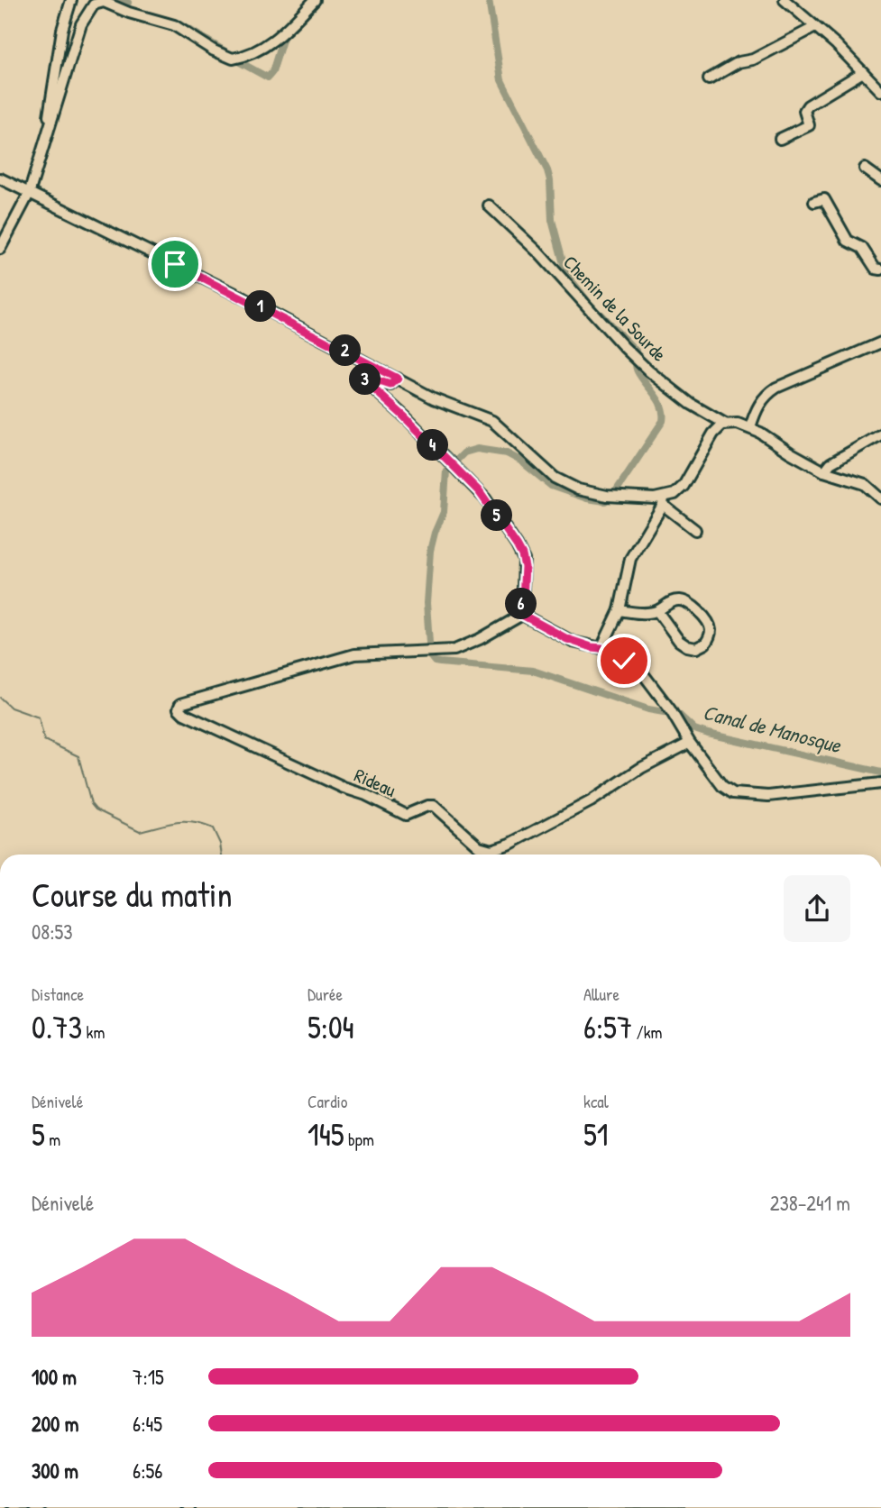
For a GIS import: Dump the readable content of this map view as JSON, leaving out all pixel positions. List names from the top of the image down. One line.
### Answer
{"streets":{"street":["Chemin de la Sourde","Rideau"]},"water":["Canal de Manosque"],"page":{"pins":["1","2","3","4","5","6"],"heading":["Course du matin","08:53"],"stats":[["Distance","0.73 km"],["Durée","5:04"],["Allure","6:57 /km"],["Dénivelé","5 m"],["Cardio","145 bpm"],["kcal","51"]],"chart":["Dénivelé","238–241 m"],"list":[{"name":"100 m","note":"7:15"},{"name":"200 m","note":"6:45"},{"name":"300 m","note":"6:56"}]}}
